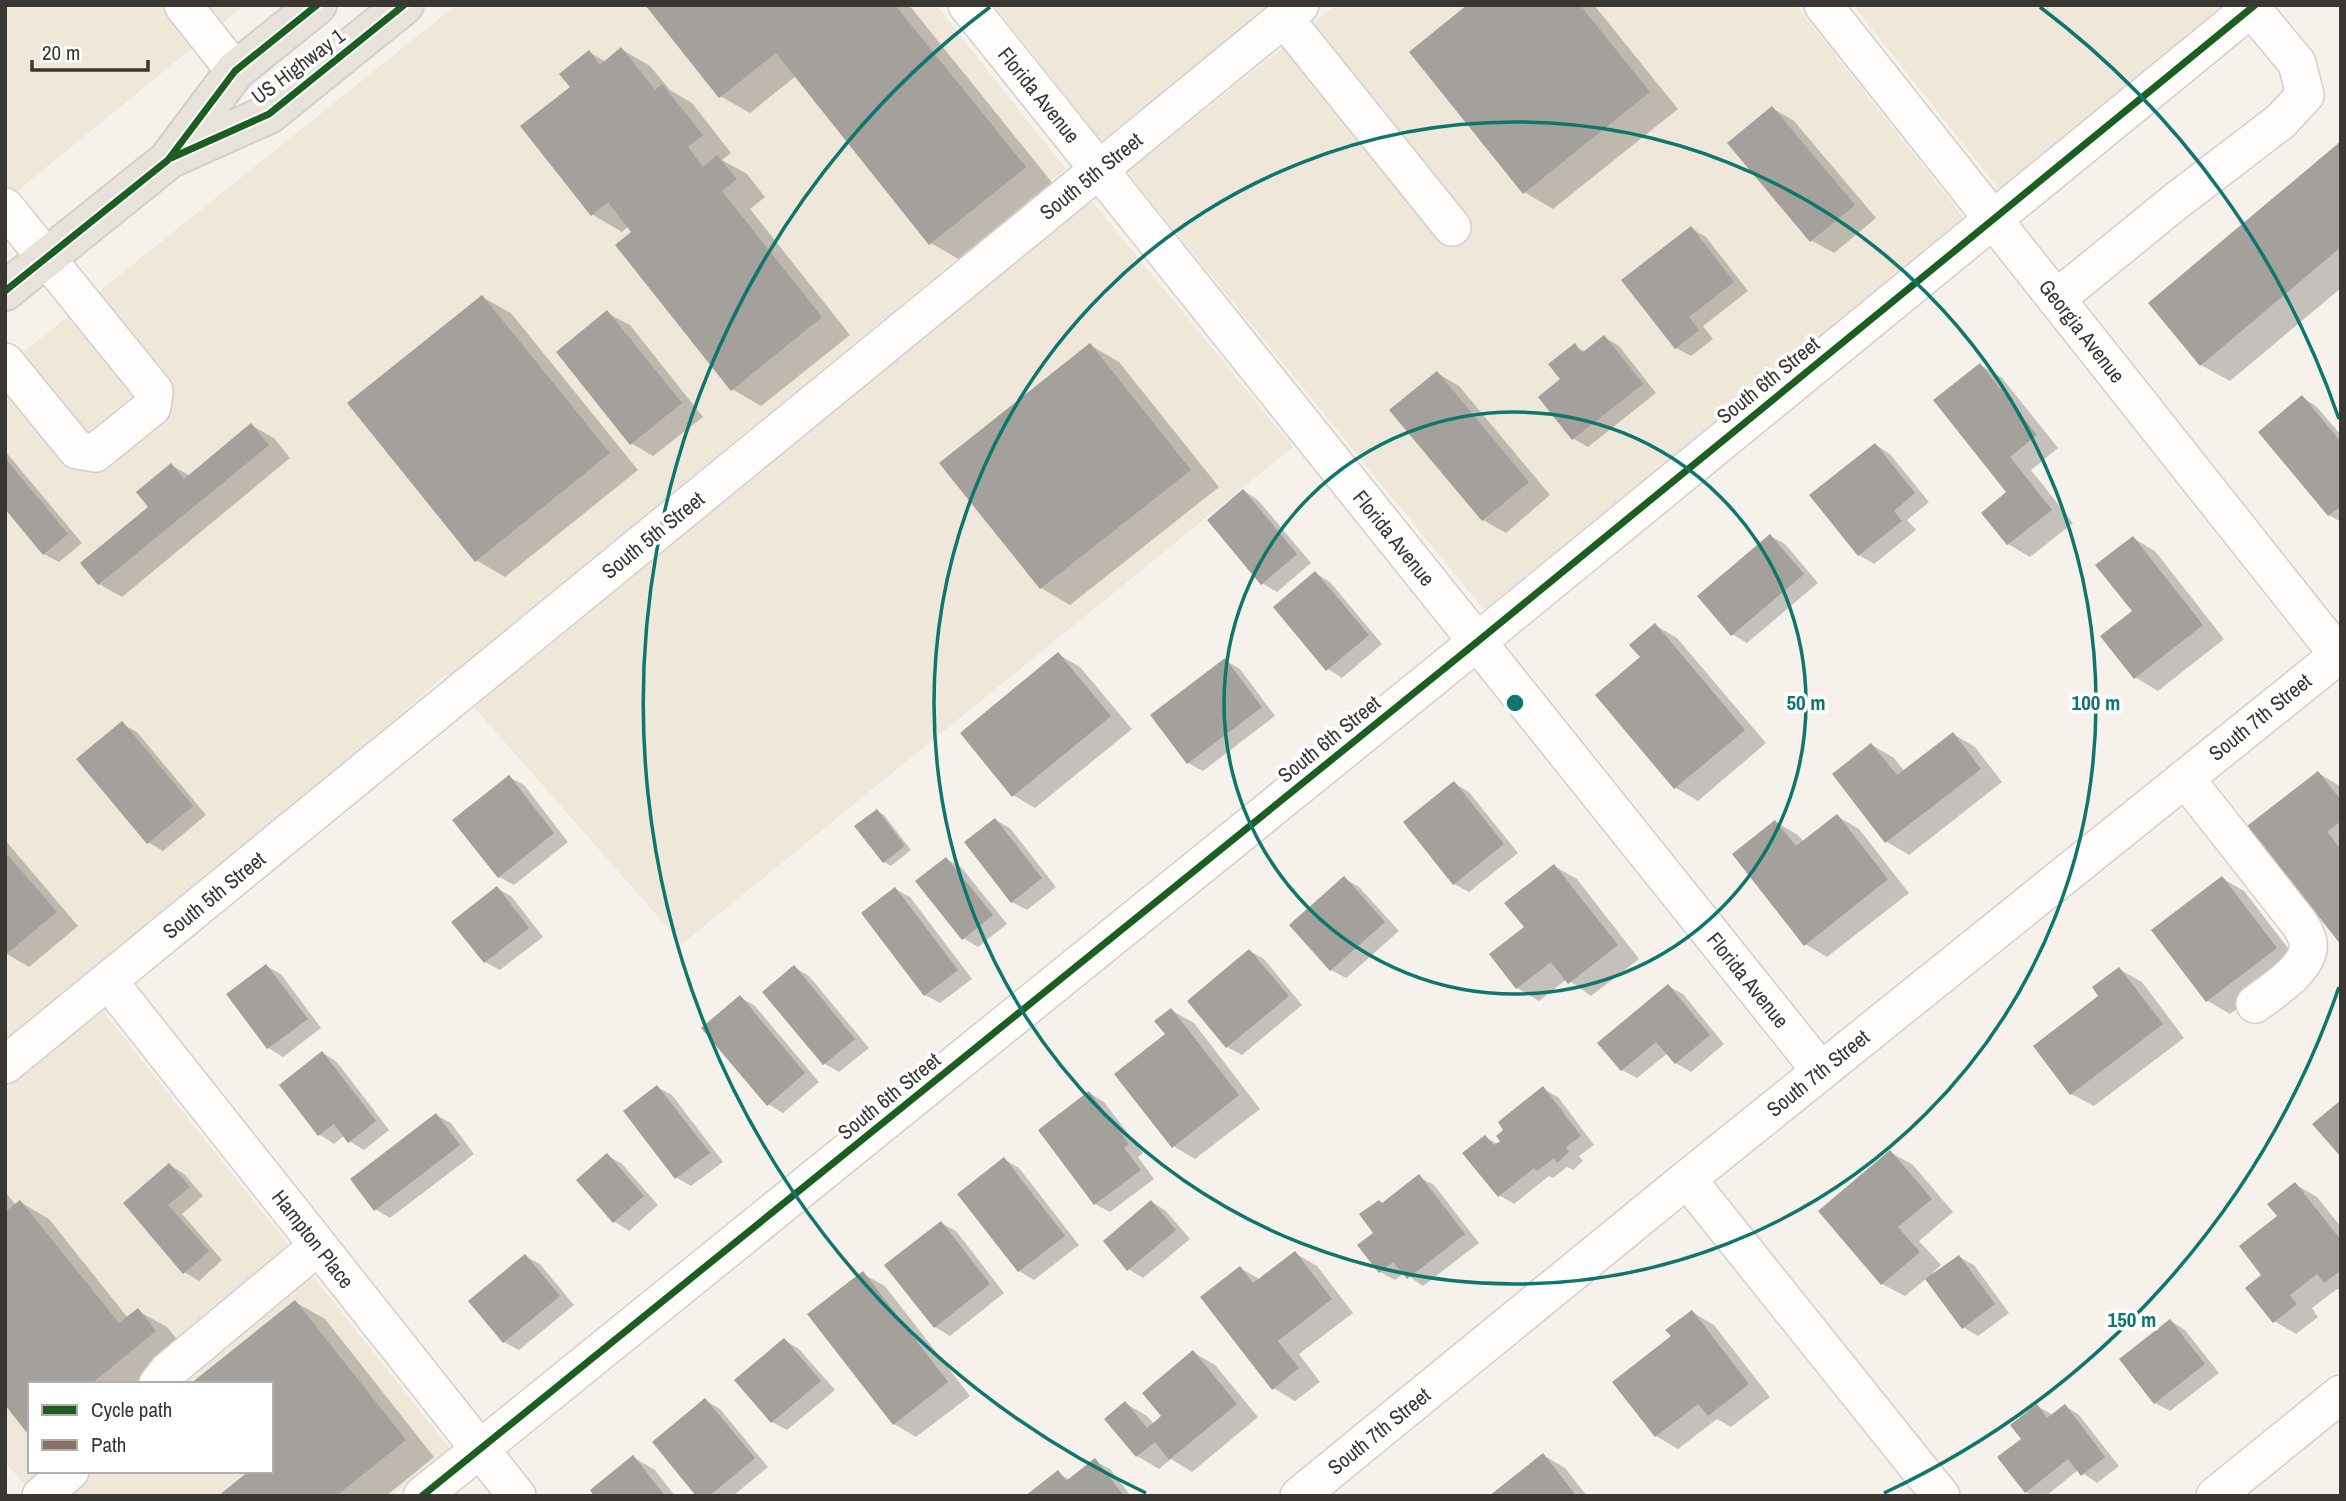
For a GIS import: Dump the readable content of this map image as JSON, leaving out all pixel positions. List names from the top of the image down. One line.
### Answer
{"streets":{"main road":["US Highway 1"],"street":["Florida Avenue","South 5th Street","Georgia Avenue","South 6th Street","South 7th Street","Hampton Place"]},"crossings":[["Florida Avenue","South 5th Street"],["Florida Avenue","South 6th Street"],["Florida Avenue","South 7th Street"],["South 5th Street","Hampton Place"],["Georgia Avenue","South 6th Street"],["Georgia Avenue","South 7th Street"],["South 6th Street","Hampton Place"]],"legend":["Cycle path","Path"],"scale_bar":"20 m","rings":["50 m","100 m","150 m"]}
